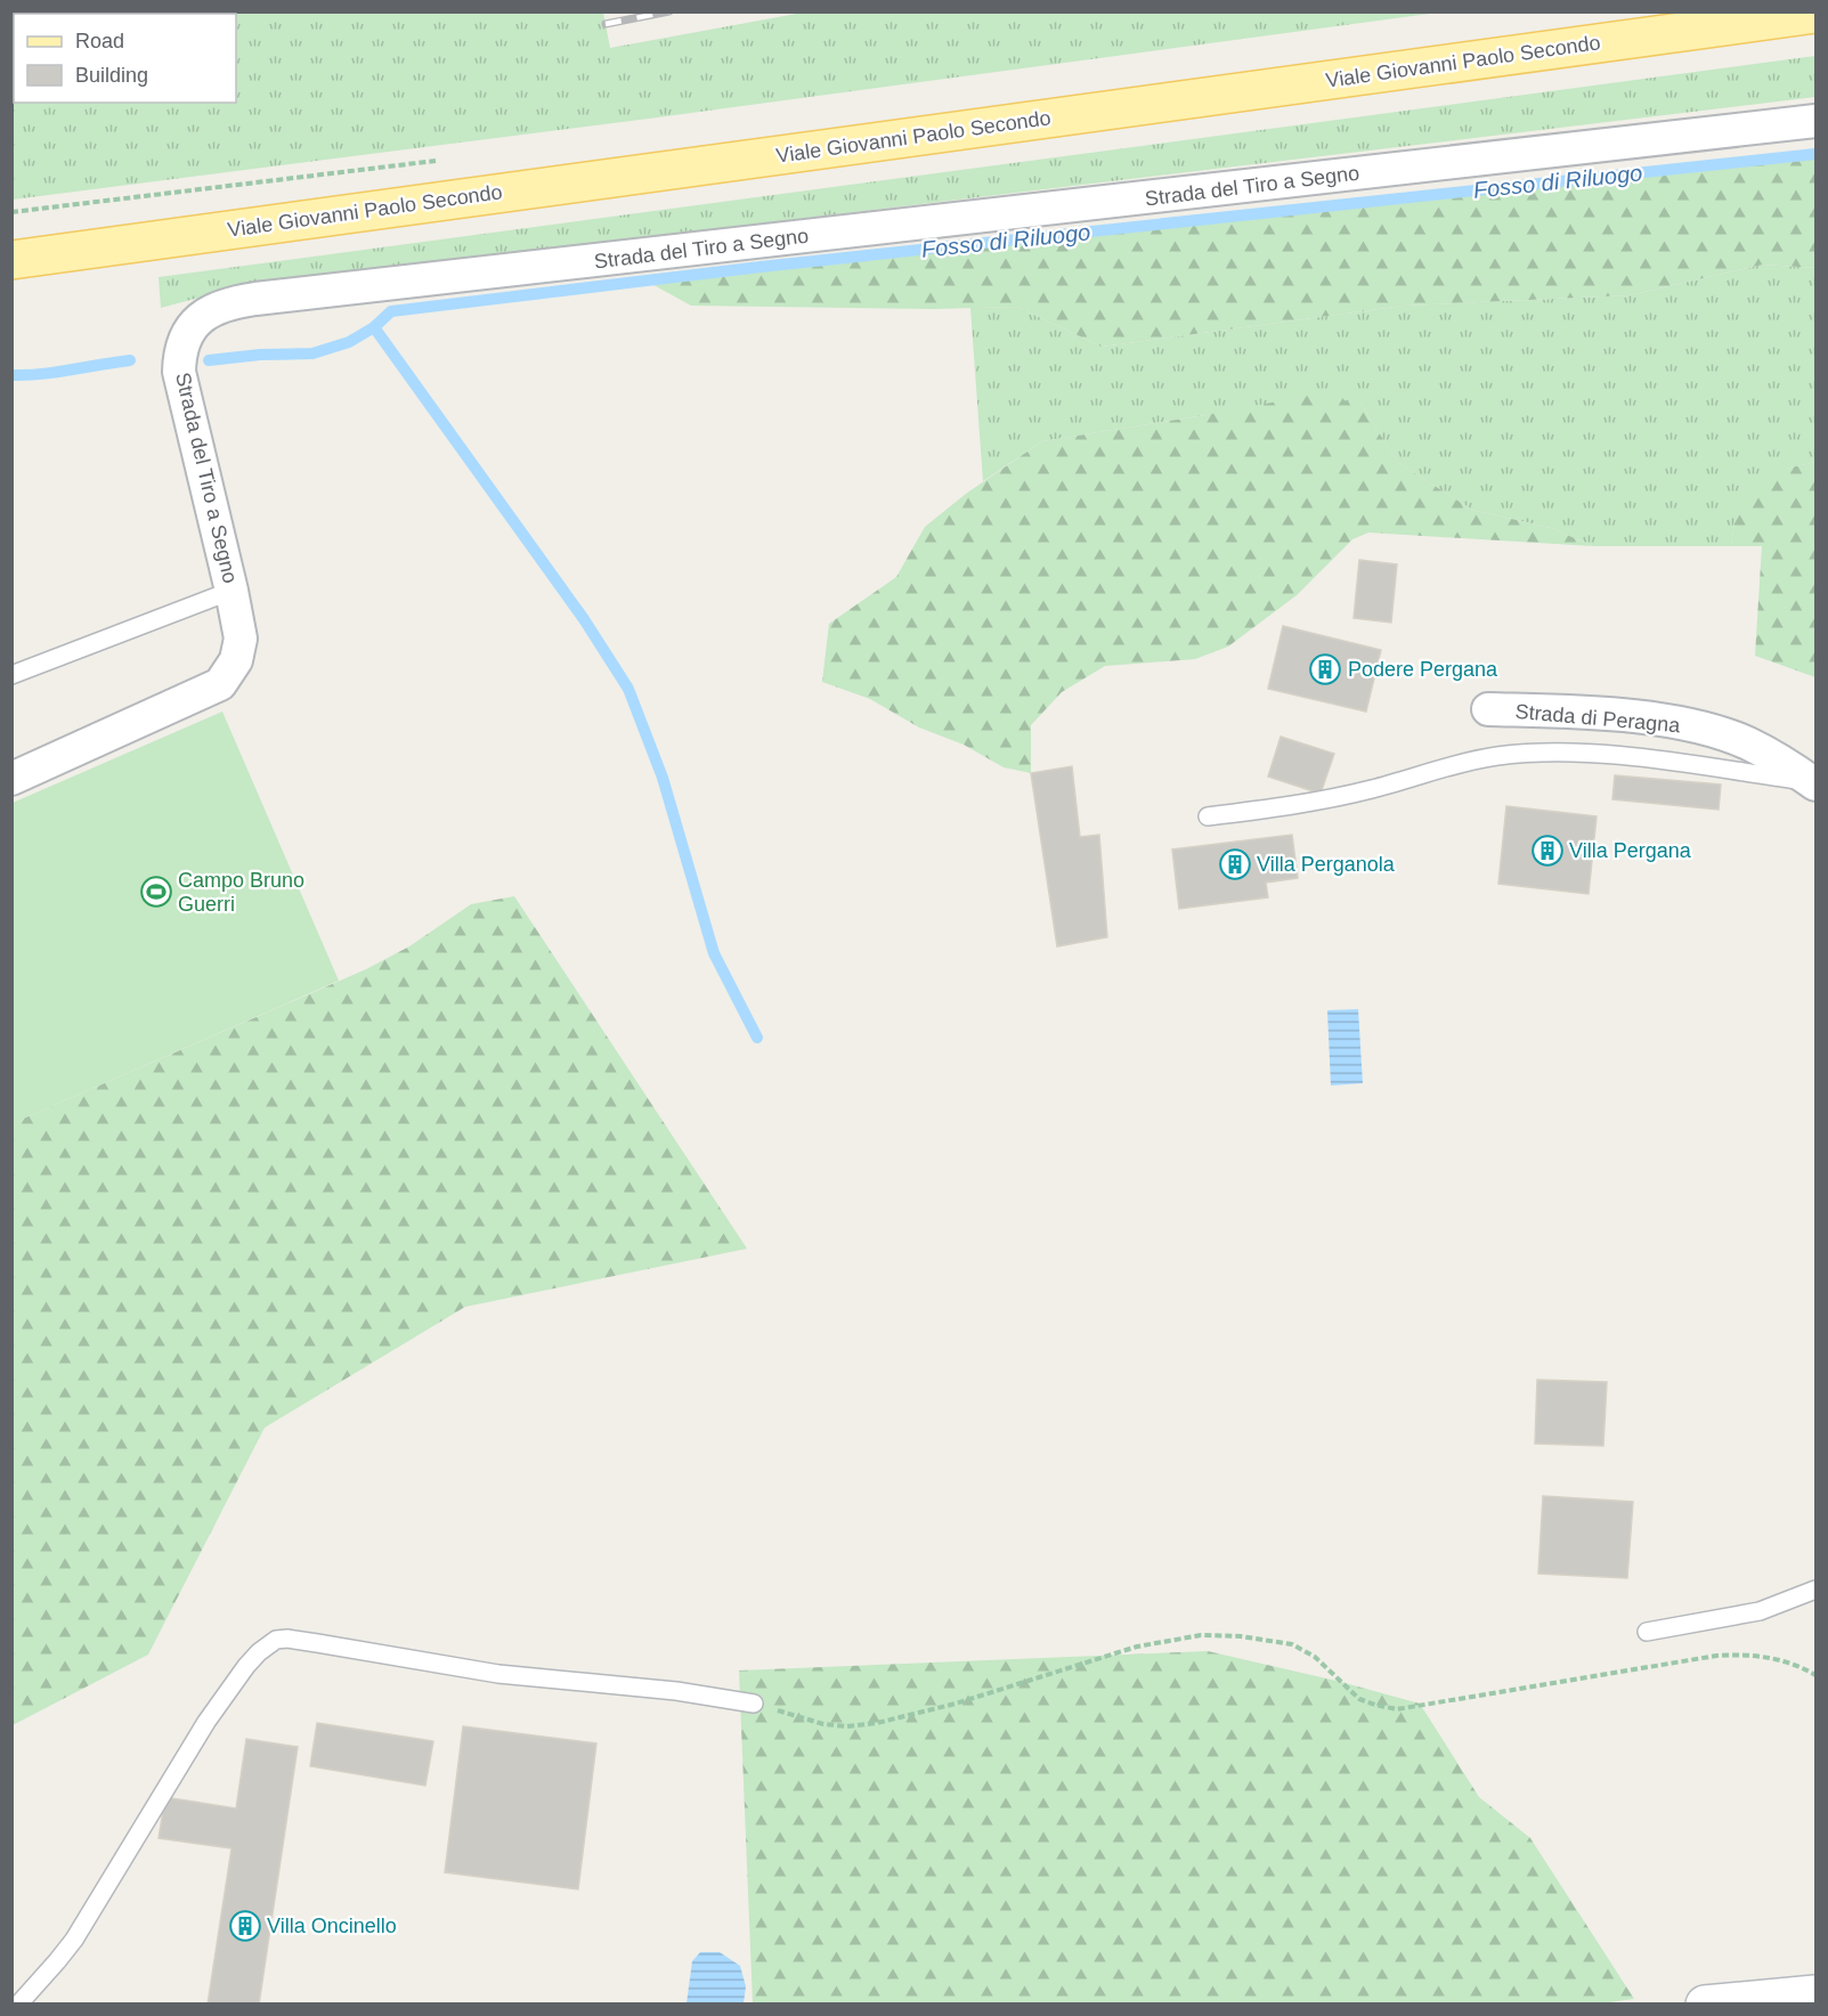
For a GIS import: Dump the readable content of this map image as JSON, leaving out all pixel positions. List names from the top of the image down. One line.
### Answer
{"streets":{"main road":["Viale Giovanni Paolo Secondo"],"street":["Strada del Tiro a Segno","Strada di Peragna"]},"water":["Fosso di Riluogo"],"places":{"building":["Podere Pergana","Villa Pergana","Villa Perganola","Villa Oncinello"],"sports":["Campo Bruno Guerri"]},"legend":["Road","Building"]}
